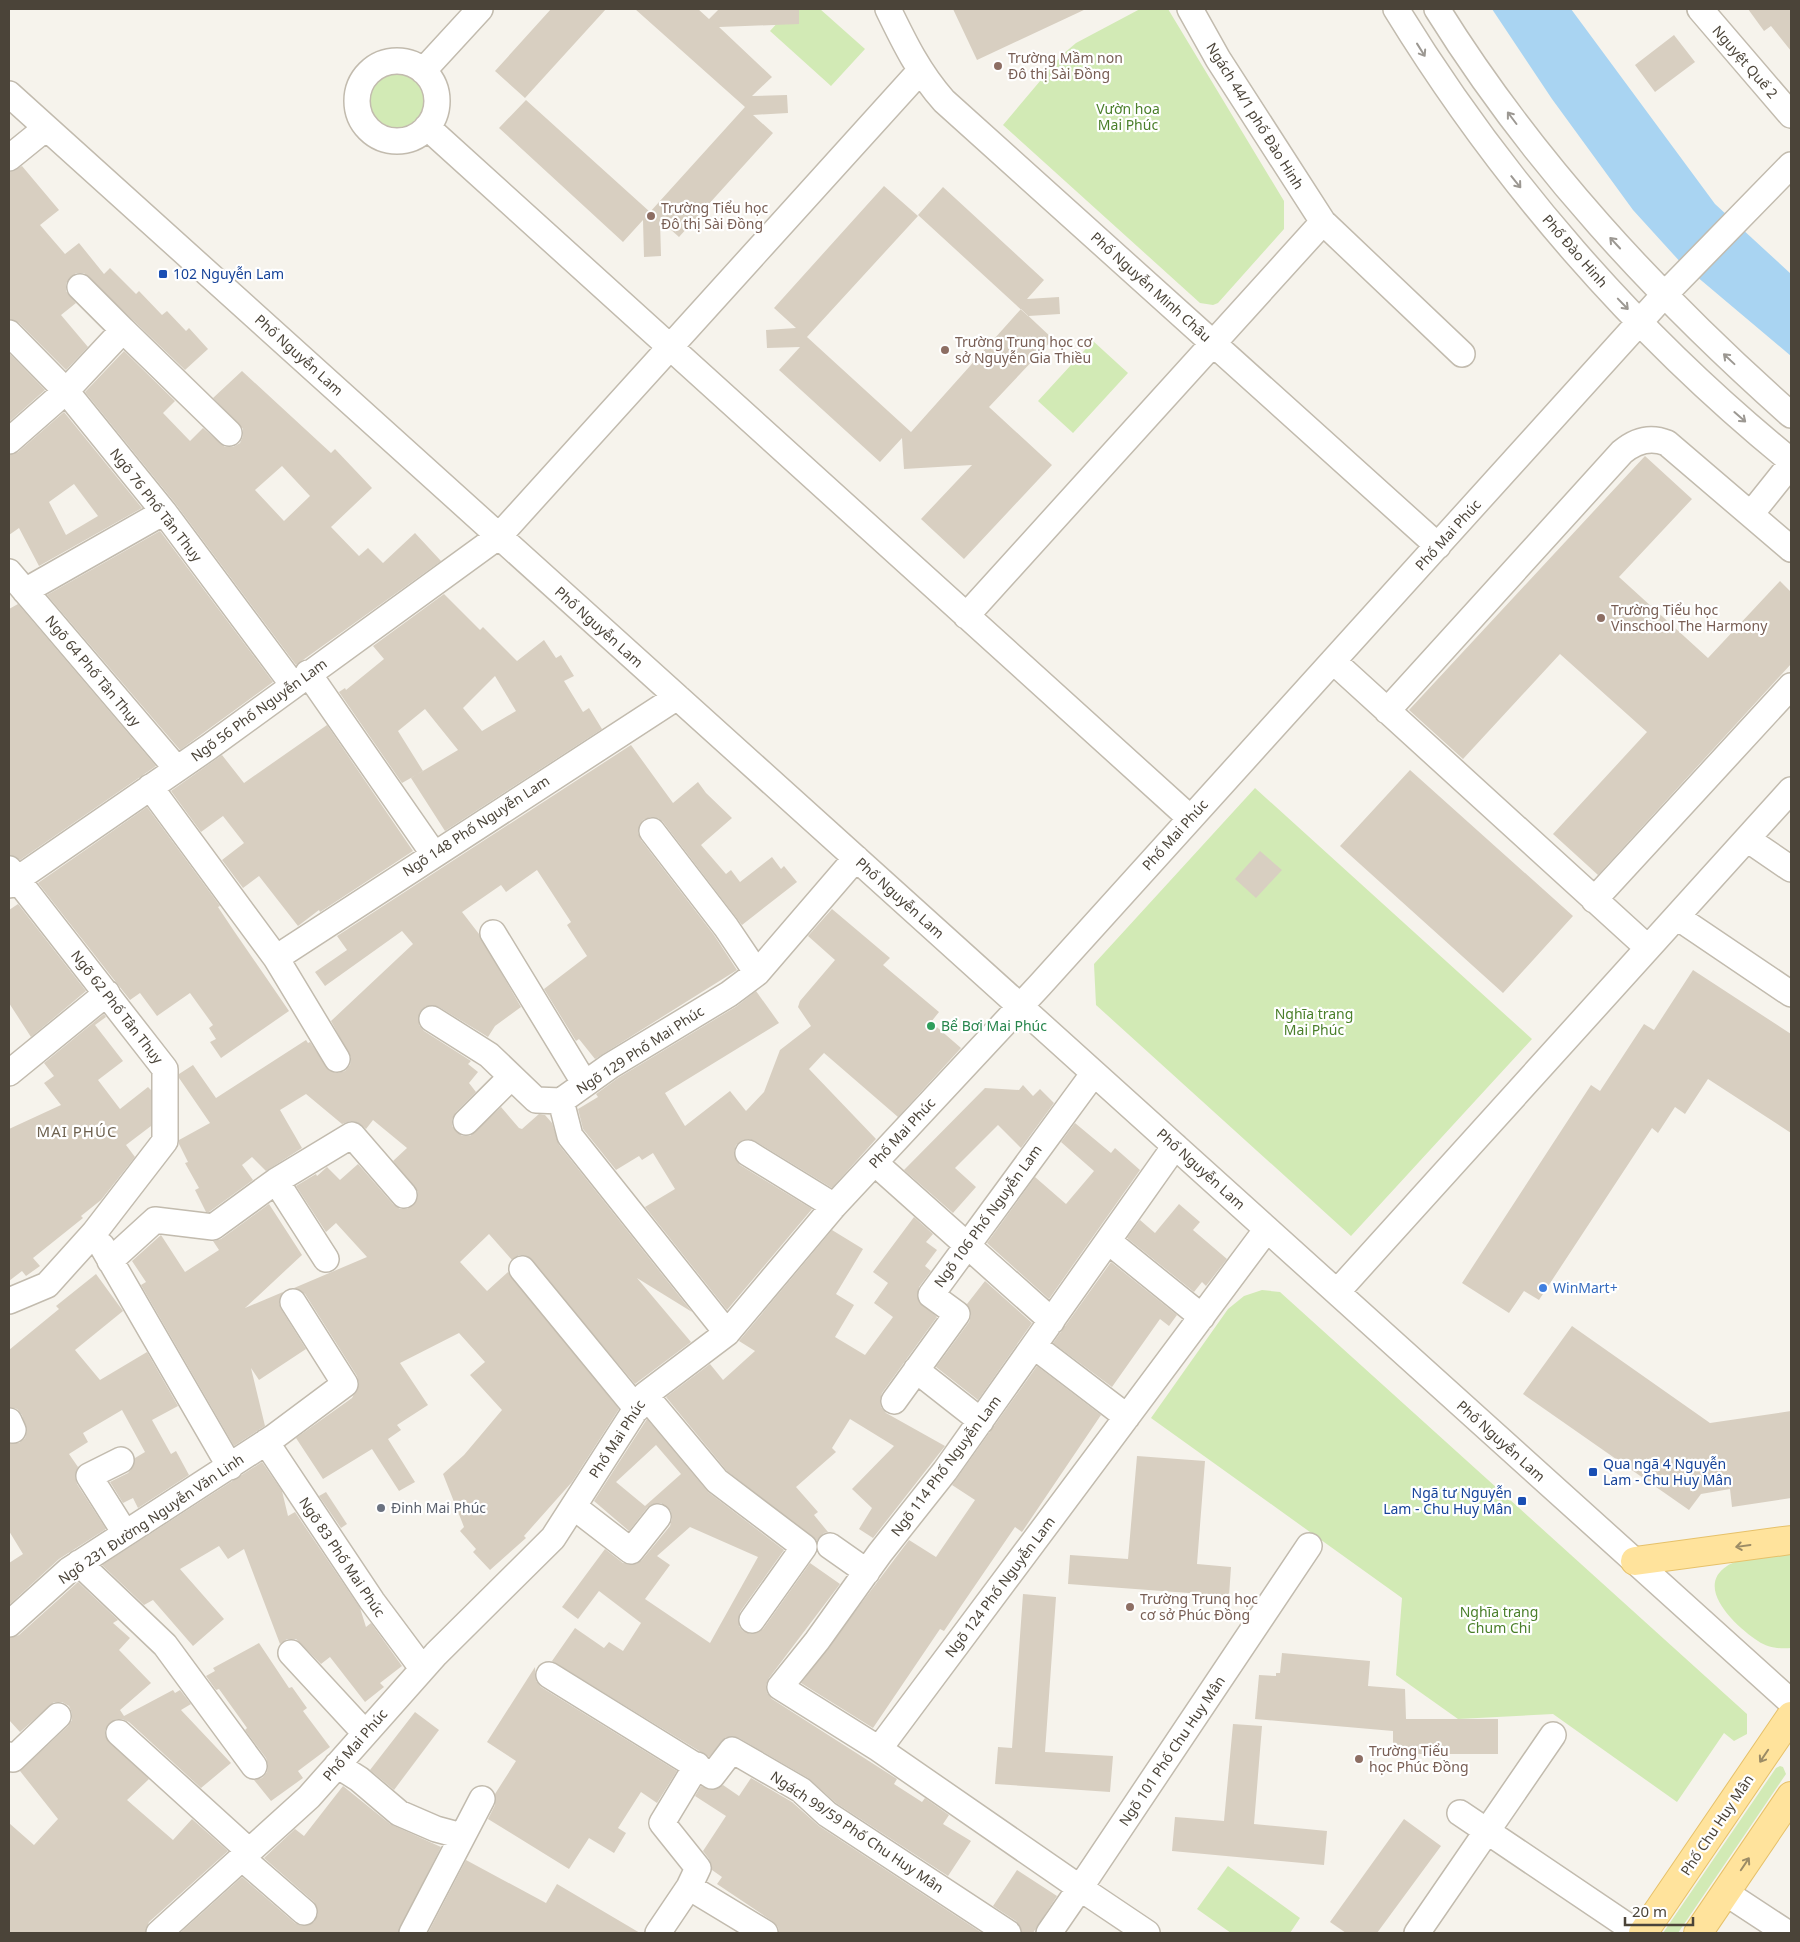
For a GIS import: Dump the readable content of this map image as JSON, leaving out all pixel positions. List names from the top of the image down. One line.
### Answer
{"streets":{"main road":["Phố Chu Huy Mân"],"street":["Nguyệt Quế 2","Ngách 44/1 phố Đào Hinh","Phố Đào Hinh","Phố Nguyễn Minh Châu","Phố Nguyễn Lam","Ngõ 76 Phố Tân Thụy","Phố Mai Phúc","Ngõ 64 Phố Tân Thụy","Ngõ 56 Phố Nguyễn Lam","Ngõ 148 Phố Nguyễn Lam","Ngõ 62 Phố Tân Thụy","Ngõ 129 Phố Mai Phúc","Ngõ 106 Phố Nguyễn Lam","Ngõ 114 Phố Nguyễn Lam","Ngõ 231 Đường Nguyễn Văn Linh","Ngõ 83 Phố Mai Phúc","Ngõ 124 Phố Nguyễn Lam","Ngõ 101 Phố Chu Huy Mân","Ngách 99/59 Phố Chu Huy Mân"]},"crossings":[["Phố Đào Hinh","Phố Mai Phúc"],["Phố Nguyễn Minh Châu","Phố Mai Phúc"],["Phố Nguyễn Minh Châu","Ngõ 56 Phố Nguyễn Lam"],["Phố Nguyễn Lam","Phố Mai Phúc"],["Phố Nguyễn Lam","Ngõ 56 Phố Nguyễn Lam"],["Phố Nguyễn Lam","Ngõ 148 Phố Nguyễn Lam"],["Phố Nguyễn Lam","Ngõ 129 Phố Mai Phúc"],["Phố Nguyễn Lam","Ngõ 106 Phố Nguyễn Lam"],["Phố Nguyễn Lam","Ngõ 114 Phố Nguyễn Lam"],["Phố Nguyễn Lam","Ngõ 124 Phố Nguyễn Lam"],["Ngõ 76 Phố Tân Thụy","Ngõ 56 Phố Nguyễn Lam"],["Ngõ 76 Phố Tân Thụy","Ngõ 148 Phố Nguyễn Lam"],["Phố Mai Phúc","Ngõ 129 Phố Mai Phúc"],["Phố Mai Phúc","Ngõ 83 Phố Mai Phúc"],["Ngõ 64 Phố Tân Thụy","Ngõ 56 Phố Nguyễn Lam"],["Ngõ 56 Phố Nguyễn Lam","Ngõ 62 Phố Tân Thụy"],["Ngõ 114 Phố Nguyễn Lam","Ngõ 124 Phố Nguyễn Lam"],["Ngõ 231 Đường Nguyễn Văn Linh","Ngõ 83 Phố Mai Phúc"]],"districts":["MAI PHÚC"],"parks":["Vườn hoa Mai Phúc","Nghĩa trang Mai Phúc","Nghĩa trang Chum Chi"],"places":{"other":["Trường Mầm non Đô thị Sài Đồng","Trường Tiểu học Đô thị Sài Đồng","Trường Trung học cơ sở Nguyễn Gia Thiều","Trường Tiểu học Vinschool The Harmony","Bể Bơi Mai Phúc","WinMart+","Đinh Mai Phúc","Trường Trung học cơ sở Phúc Đồng","Trường Tiểu học Phúc Đồng"],"transit":["102 Nguyễn Lam","Qua ngã 4 Nguyễn Lam - Chu Huy Mân","Ngã tư Nguyễn Lam - Chu Huy Mân"]},"scale_bar":"20 m"}
